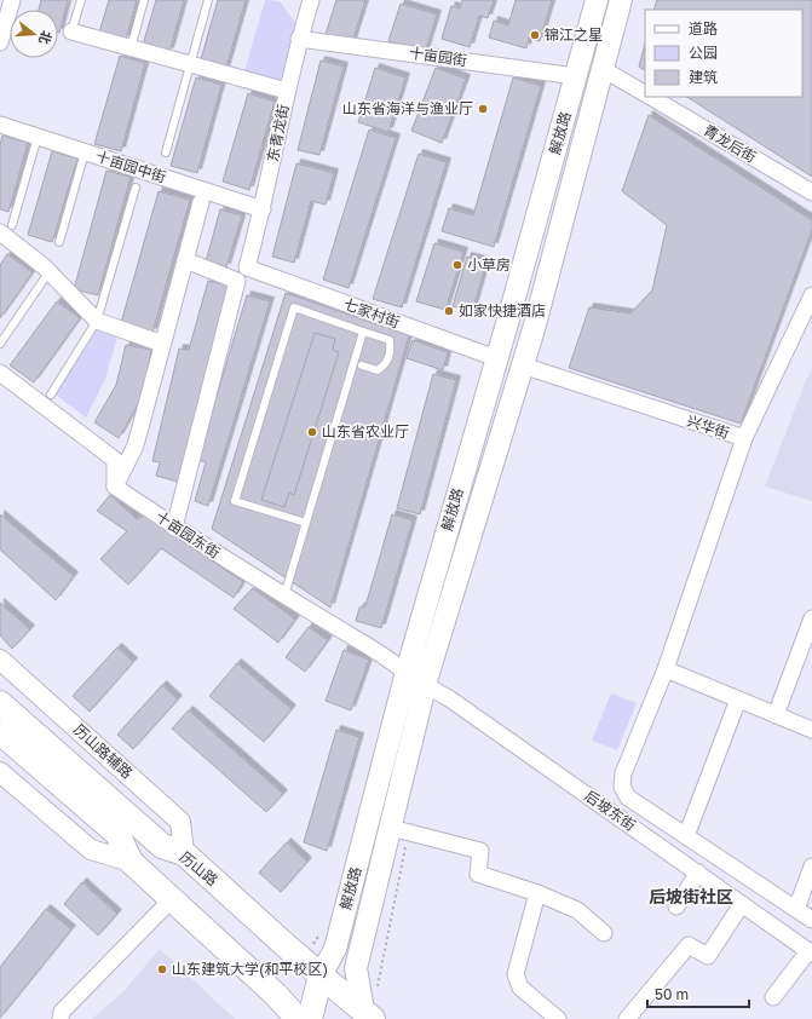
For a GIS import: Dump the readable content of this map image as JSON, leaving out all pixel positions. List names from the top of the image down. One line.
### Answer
{"streets":{"main road":["解放路","历山路"],"street":["十亩园街","东青龙街","青龙后街","十亩园中街","七家村街","兴华街","十亩园东街","历山路辅路","后坡东街"]},"crossings":[["十亩园街","东青龙街"],["十亩园街","解放路"],["东青龙街","十亩园中街"],["东青龙街","七家村街"],["解放路","青龙后街"],["解放路","七家村街"],["解放路","兴华街"],["解放路","十亩园东街"],["解放路","后坡东街"],["解放路","历山路"],["十亩园东街","后坡东街"],["历山路辅路","历山路"]],"districts":["后坡街社区"],"places":["锦江之星","山东省海洋与渔业厅","小草房","如家快捷酒店","山东省农业厅","山东建筑大学(和平校区)"],"legend":["道路","公园","建筑"],"scale_bar":"50 m","north":"right"}
